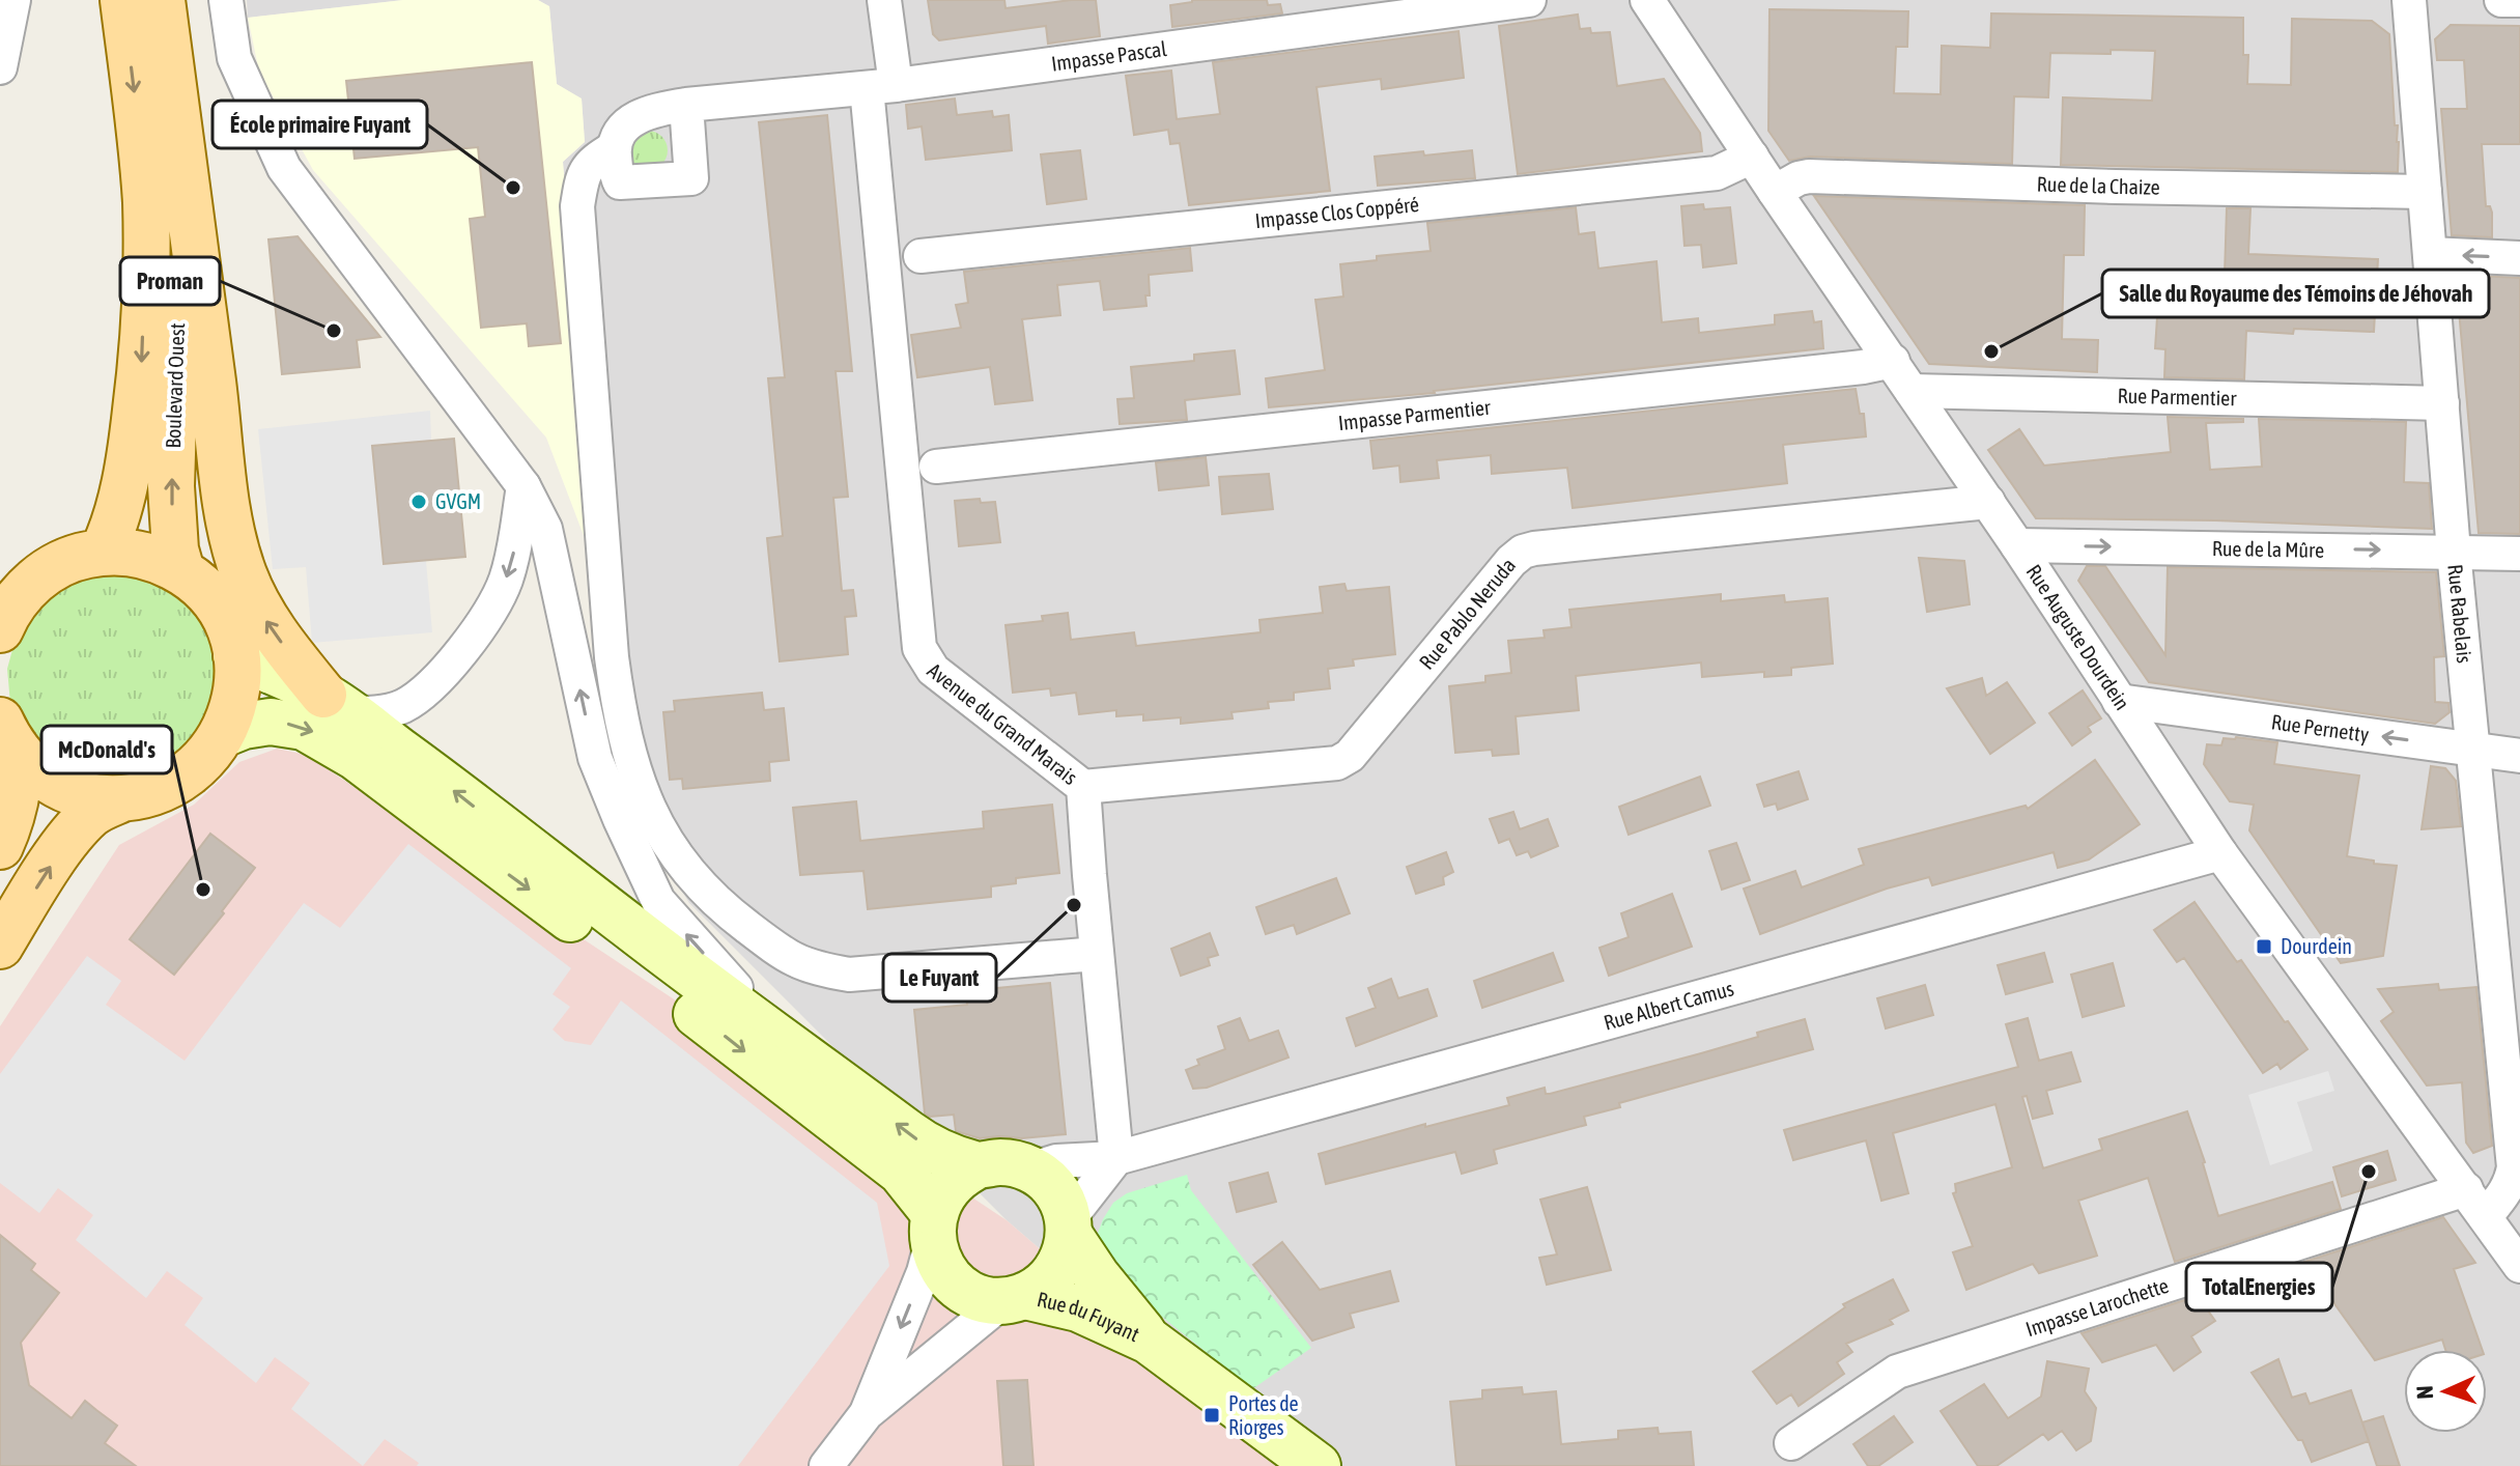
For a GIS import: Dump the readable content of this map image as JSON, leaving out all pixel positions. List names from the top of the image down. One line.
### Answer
{"streets":{"main road":["Boulevard Ouest"],"street":["Impasse Pascal","Rue de la Chaize","Impasse Clos Coppéré","Rue Parmentier","Impasse Parmentier","Rue de la Mûre","Rue Rabelais","Rue Pablo Neruda","Rue Auguste Dourdein","Avenue du Grand Marais","Rue Pernetty","Rue Albert Camus","Impasse Larochette","Rue du Fuyant"]},"crossings":[["Impasse Pascal","Avenue du Grand Marais"],["Rue de la Chaize","Rue Rabelais"],["Rue de la Chaize","Rue Auguste Dourdein"],["Impasse Clos Coppéré","Rue Auguste Dourdein"],["Rue Parmentier","Rue Rabelais"],["Rue Parmentier","Rue Auguste Dourdein"],["Impasse Parmentier","Rue Auguste Dourdein"],["Rue de la Mûre","Rue Rabelais"],["Rue de la Mûre","Rue Auguste Dourdein"],["Rue Rabelais","Rue Auguste Dourdein"],["Rue Rabelais","Rue Pernetty"],["Rue Pablo Neruda","Rue Auguste Dourdein"],["Rue Pablo Neruda","Avenue du Grand Marais"],["Rue Auguste Dourdein","Rue Pernetty"],["Rue Auguste Dourdein","Rue Albert Camus"],["Rue Auguste Dourdein","Impasse Larochette"],["Avenue du Grand Marais","Rue Albert Camus"],["Rue Albert Camus","Rue du Fuyant"]],"one_way":["Rue de la Mûre","Rue Pernetty"],"places":{"other":["École primaire Fuyant","Proman","Salle du Royaume des Témoins de Jéhovah","GVGM","McDonald's","Le Fuyant","TotalEnergies"],"transit":["Dourdein","Portes de Riorges"]},"north":"left"}
